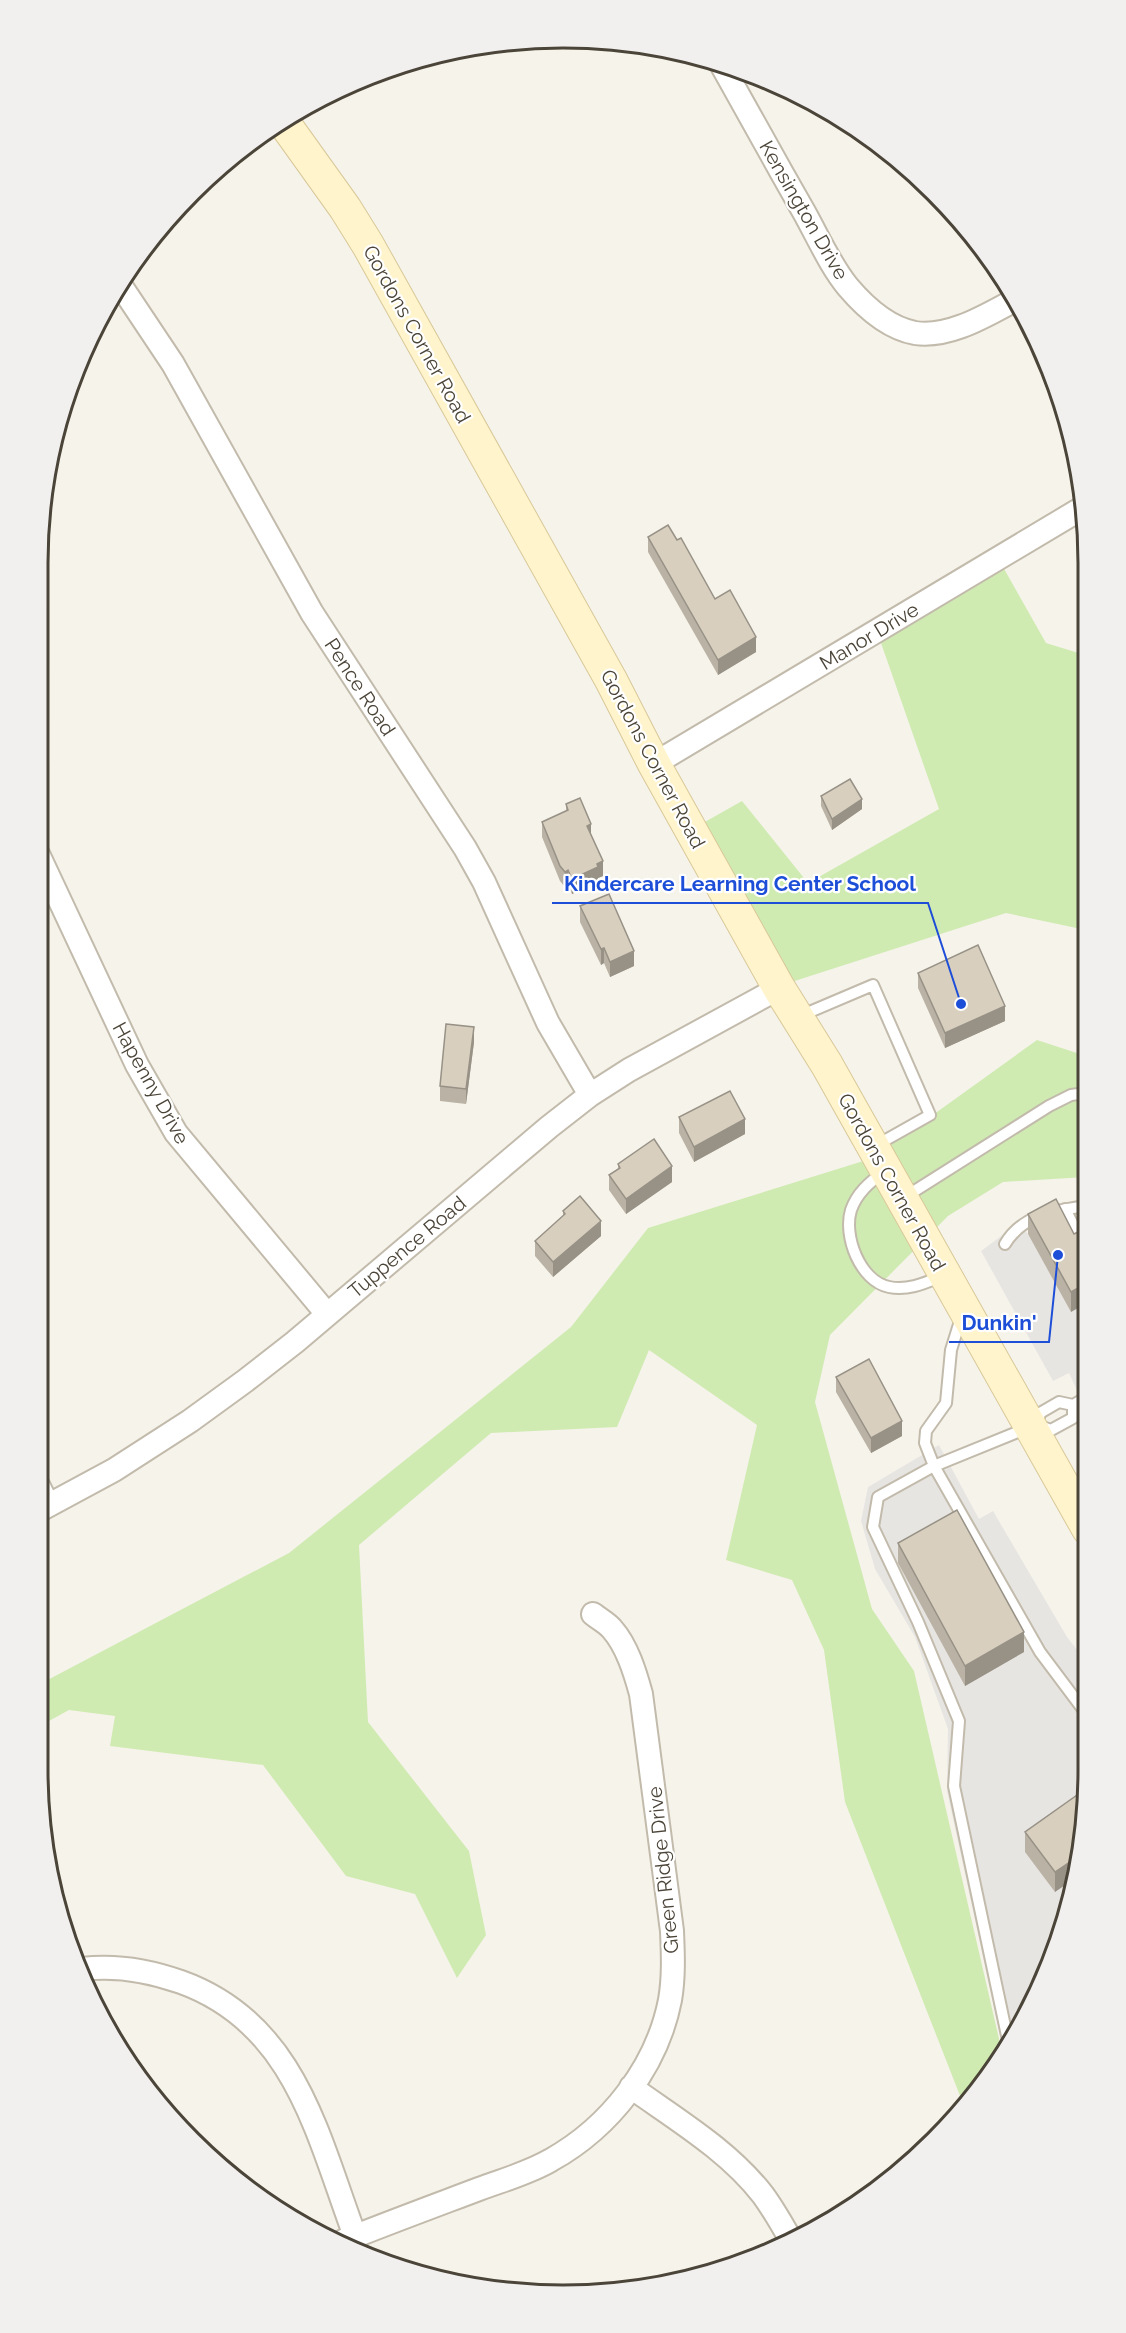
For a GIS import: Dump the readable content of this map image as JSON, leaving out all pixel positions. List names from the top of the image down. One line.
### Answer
{"streets":{"street":["Kensington Drive","Gordons Corner Road","Manor Drive","Pence Road","Hapenny Drive","Tuppence Road","Green Ridge Drive"]},"crossings":[["Gordons Corner Road","Manor Drive"],["Gordons Corner Road","Tuppence Road"],["Pence Road","Tuppence Road"],["Hapenny Drive","Tuppence Road"]],"places":["Kindercare Learning Center School","Dunkin'"]}
